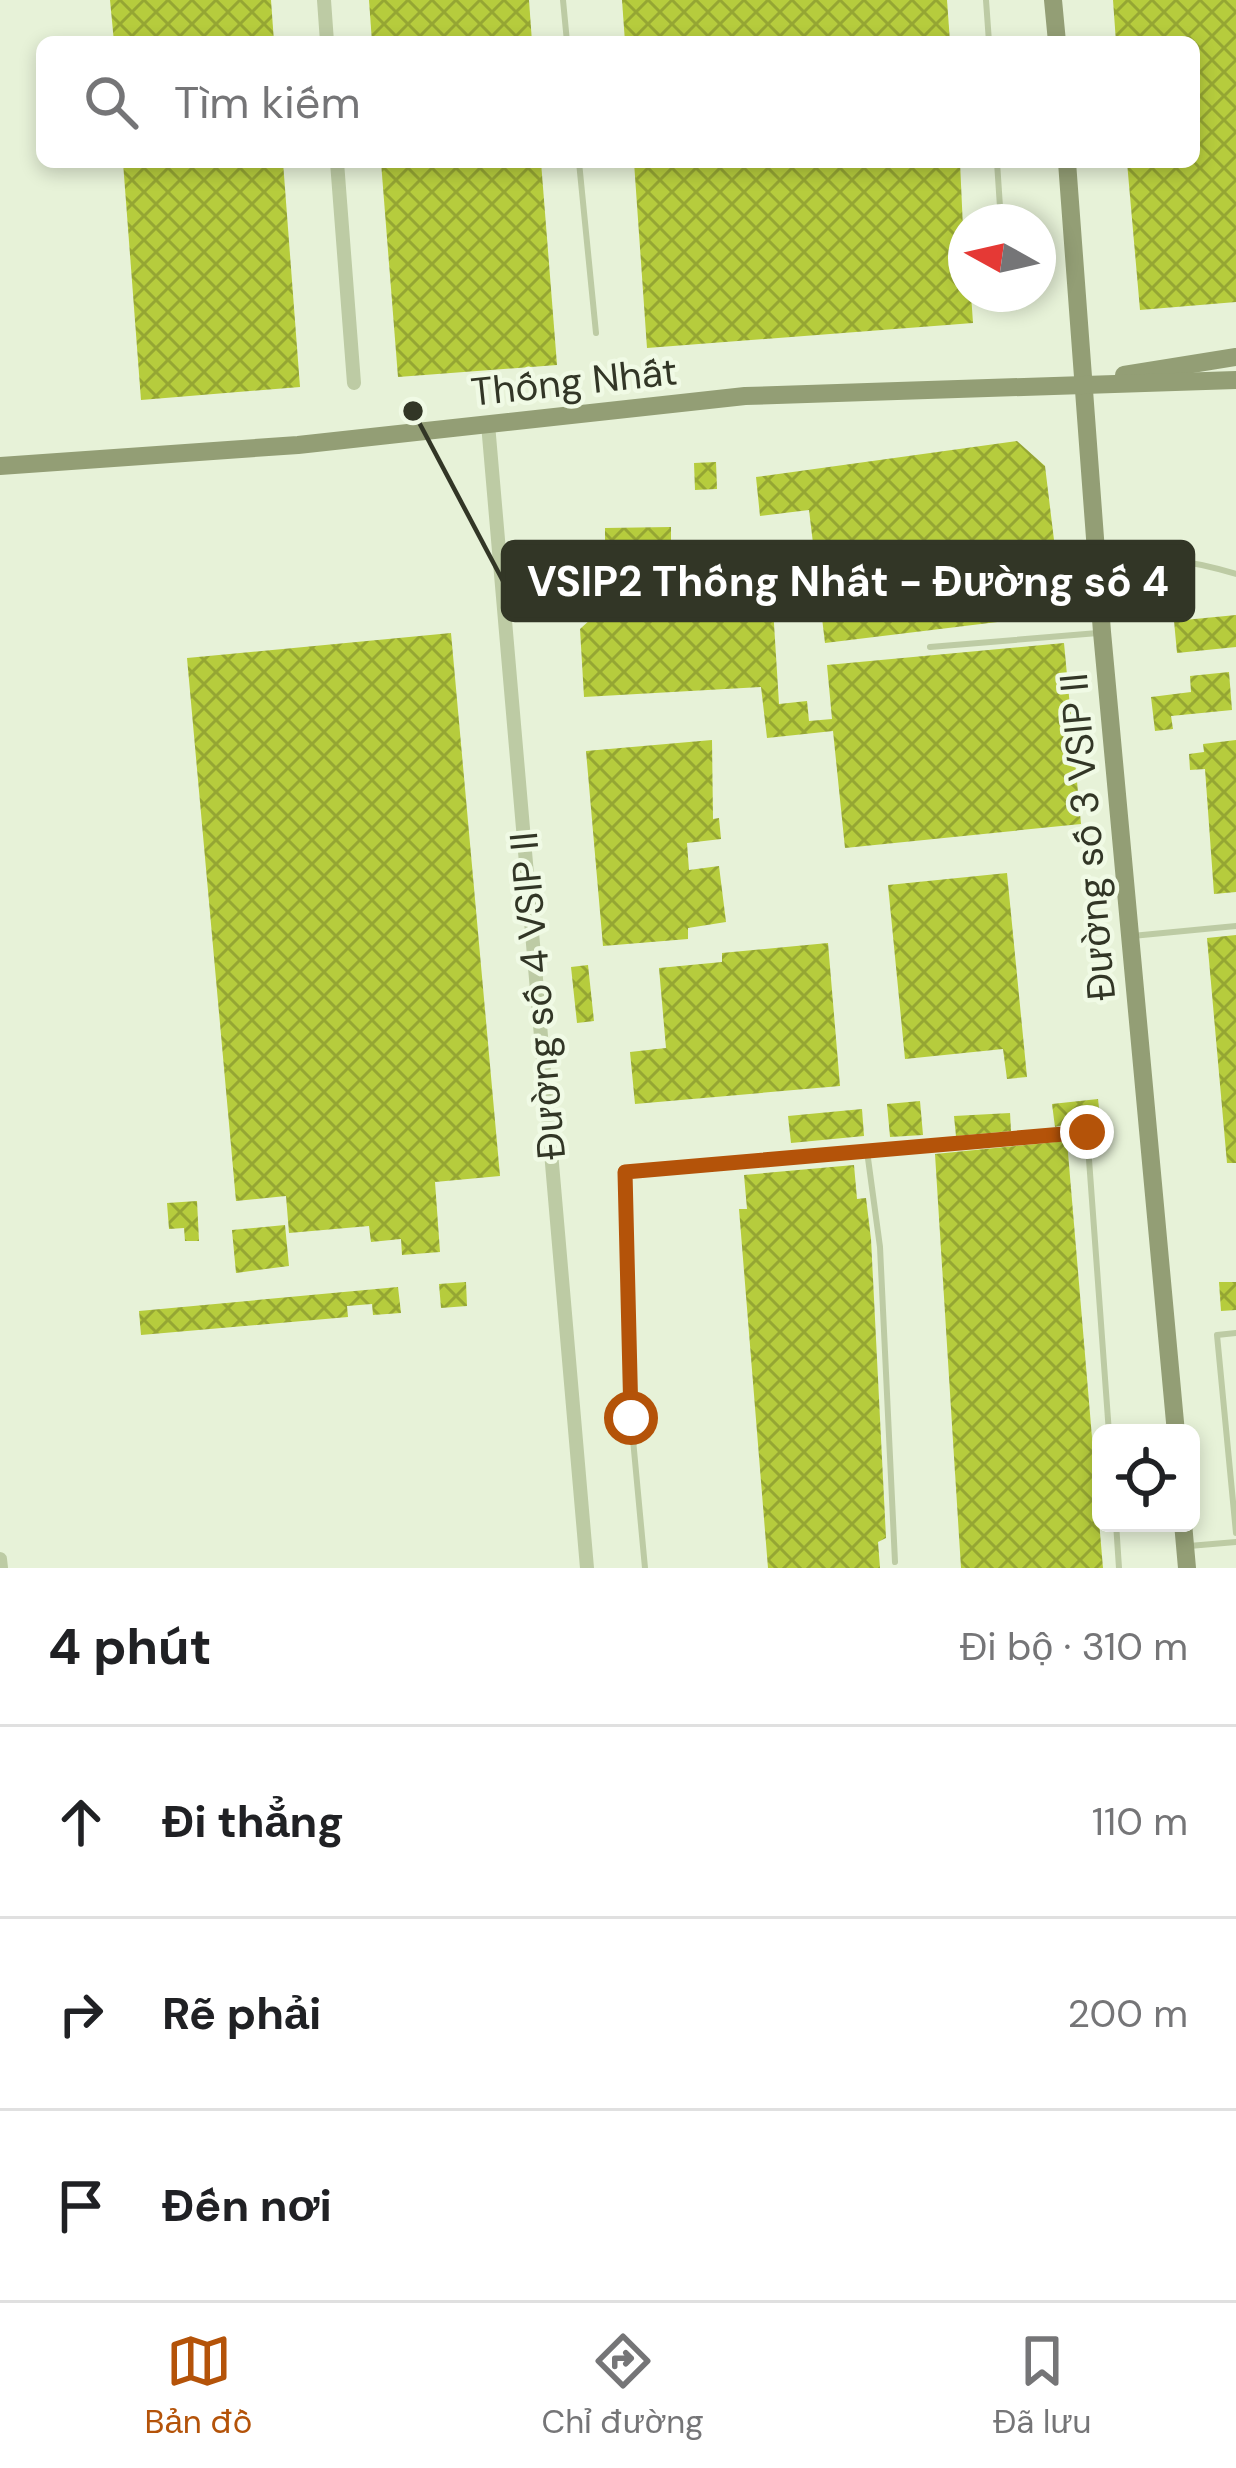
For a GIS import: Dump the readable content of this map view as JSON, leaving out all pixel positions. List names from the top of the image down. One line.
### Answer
{"streets":{"street":["Thống Nhất","Đường số 3 VSIP II","Đường số 4 VSIP II"]},"crossings":[["Thống Nhất","Đường số 3 VSIP II"],["Thống Nhất","Đường số 4 VSIP II"]],"places":["VSIP2 Thống Nhất - Đường số 4"],"north":"left","page":{"search":"Tìm kiếm","heading":["4 phút","Đi bộ · 310 m"],"list":[["Đi thẳng","110 m"],["Rẽ phải","200 m"],"Đến nơi"],"nav":["Bản đồ","Chỉ đường","Đã lưu"]}}
